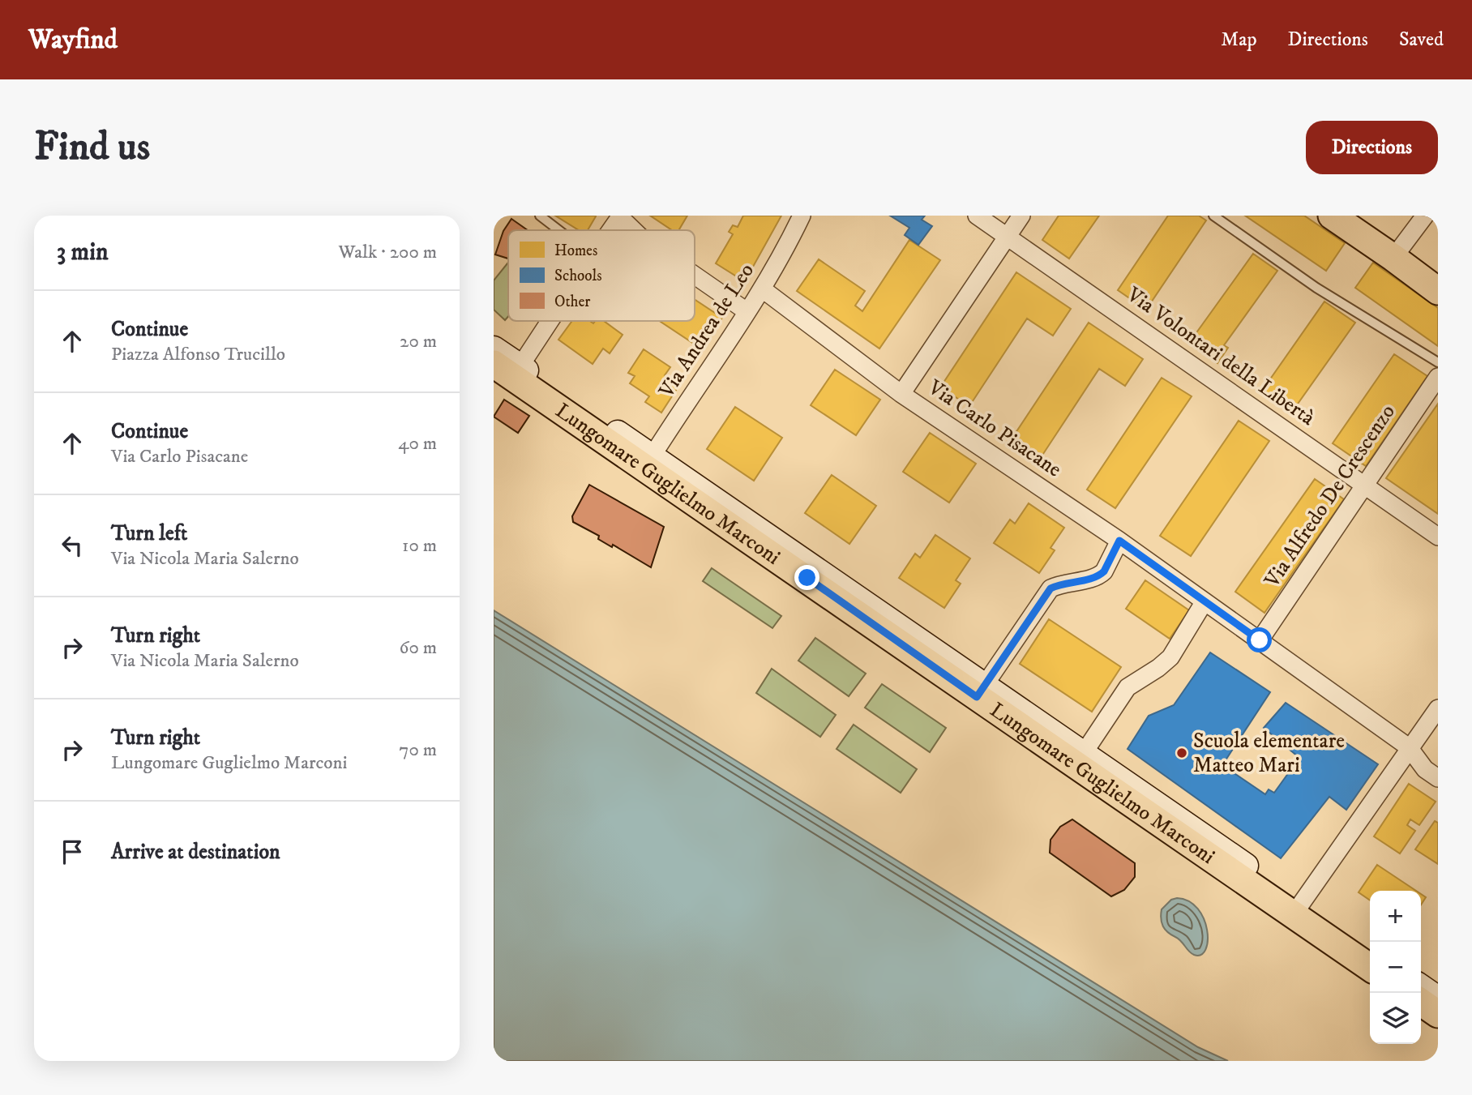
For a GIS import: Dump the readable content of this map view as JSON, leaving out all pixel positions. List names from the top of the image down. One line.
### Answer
{"streets":{"main road":["Lungomare Guglielmo Marconi"],"street":["Via Andrea de Leo","Via Volontari della Libertà","Via Carlo Pisacane","Via Alfredo De Crescenzo"]},"crossings":[["Via Andrea de Leo","Via Carlo Pisacane"],["Via Andrea de Leo","Lungomare Guglielmo Marconi"],["Via Volontari della Libertà","Via Alfredo De Crescenzo"],["Via Carlo Pisacane","Via Alfredo De Crescenzo"]],"places":["Scuola elementare Matteo Mari"],"legend":["Homes","Schools","Other"],"page":{"header":"Wayfind","nav":["Map","Directions","Saved"],"buttons":"Directions","title":"Find us","heading":["3 min","Walk · 200 m"],"list":[["Continue","Piazza Alfonso Trucillo","20 m"],["Continue","Via Carlo Pisacane","40 m"],["Turn left","Via Nicola Maria Salerno","10 m"],["Turn right","Via Nicola Maria Salerno","60 m"],["Turn right","Lungomare Guglielmo Marconi","70 m"],"Arrive at destination"],"map_buttons":["+","−"]}}
